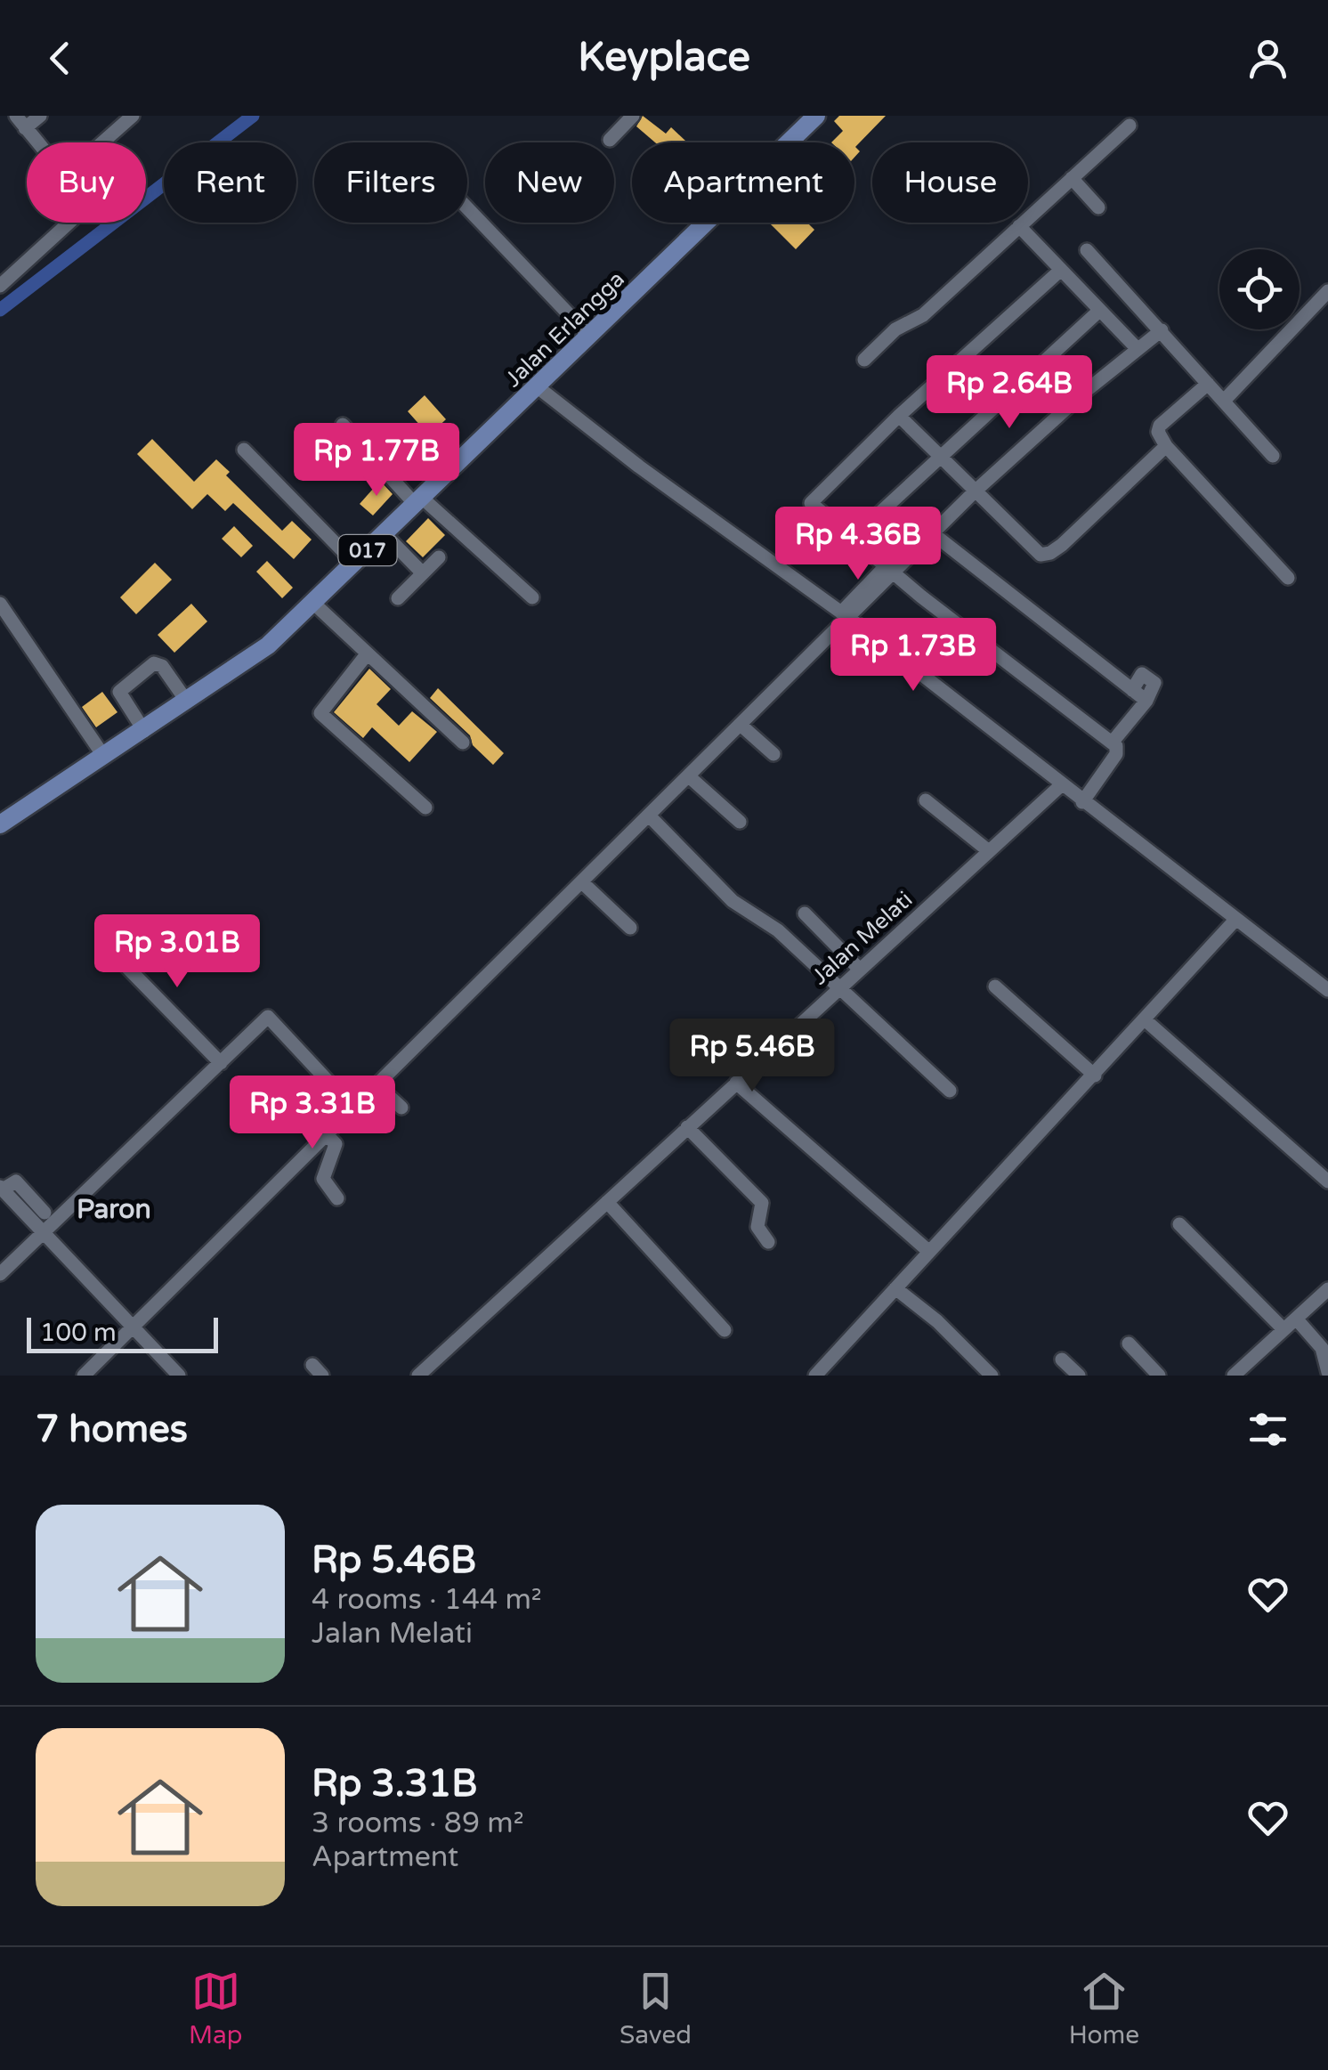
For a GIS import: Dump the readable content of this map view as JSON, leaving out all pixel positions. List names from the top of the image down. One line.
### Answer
{"streets":{"main road":["Jalan Erlangga","017"],"street":["Jalan Melati"]},"districts":["Paron"],"scale_bar":"100 m","page":{"header":"Keyplace","chip":["Buy","Rent","Filters","New","Apartment","House"],"price":["Rp 2.64B","Rp 1.77B","Rp 4.36B","Rp 1.73B","Rp 3.01B","Rp 5.46B","Rp 3.31B"],"scale":"100 m","heading":"7 homes","list":[{"name":"Rp 5.46B","note":"4 rooms · 144 m² · Jalan Melati"},{"name":"Rp 3.31B","note":"3 rooms · 89 m² · Apartment"}],"tabs":["Map","Saved","Home"]}}
